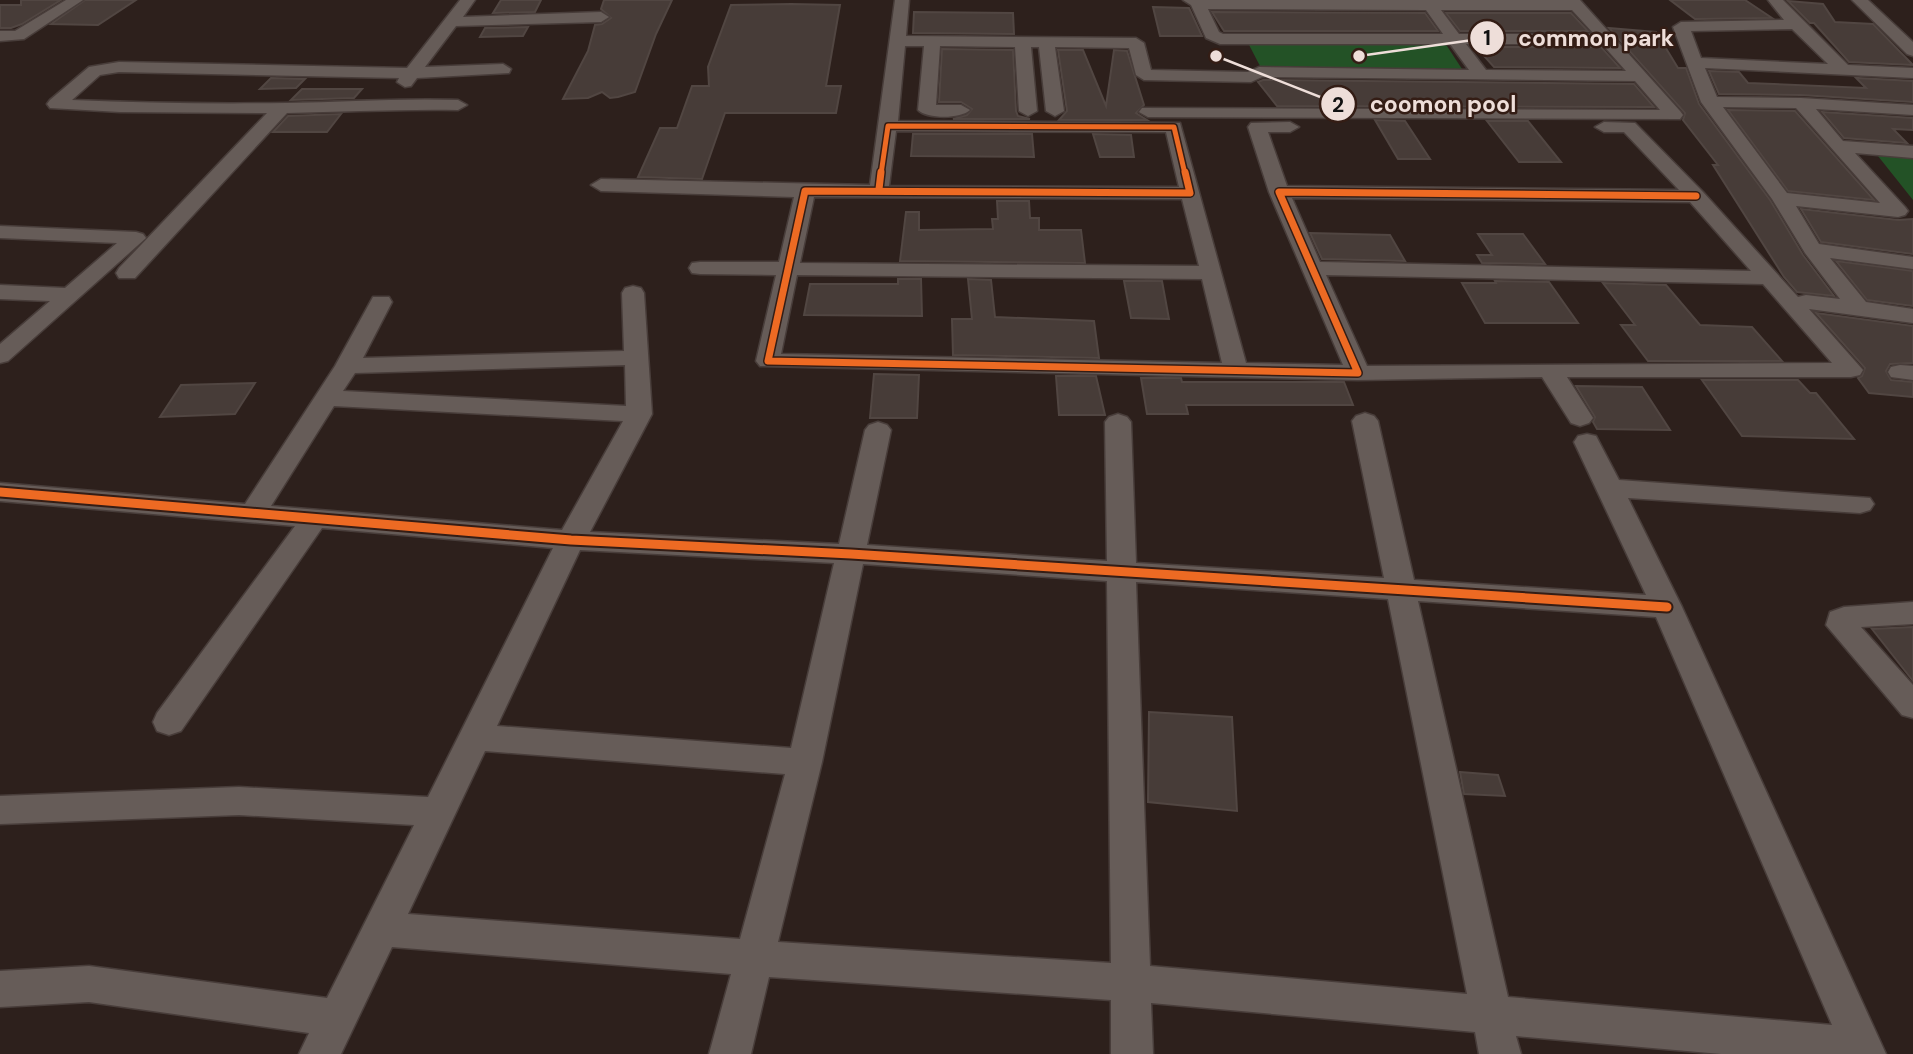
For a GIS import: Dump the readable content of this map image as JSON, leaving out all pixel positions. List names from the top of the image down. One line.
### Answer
{"places":["coomon pool","common park"]}
